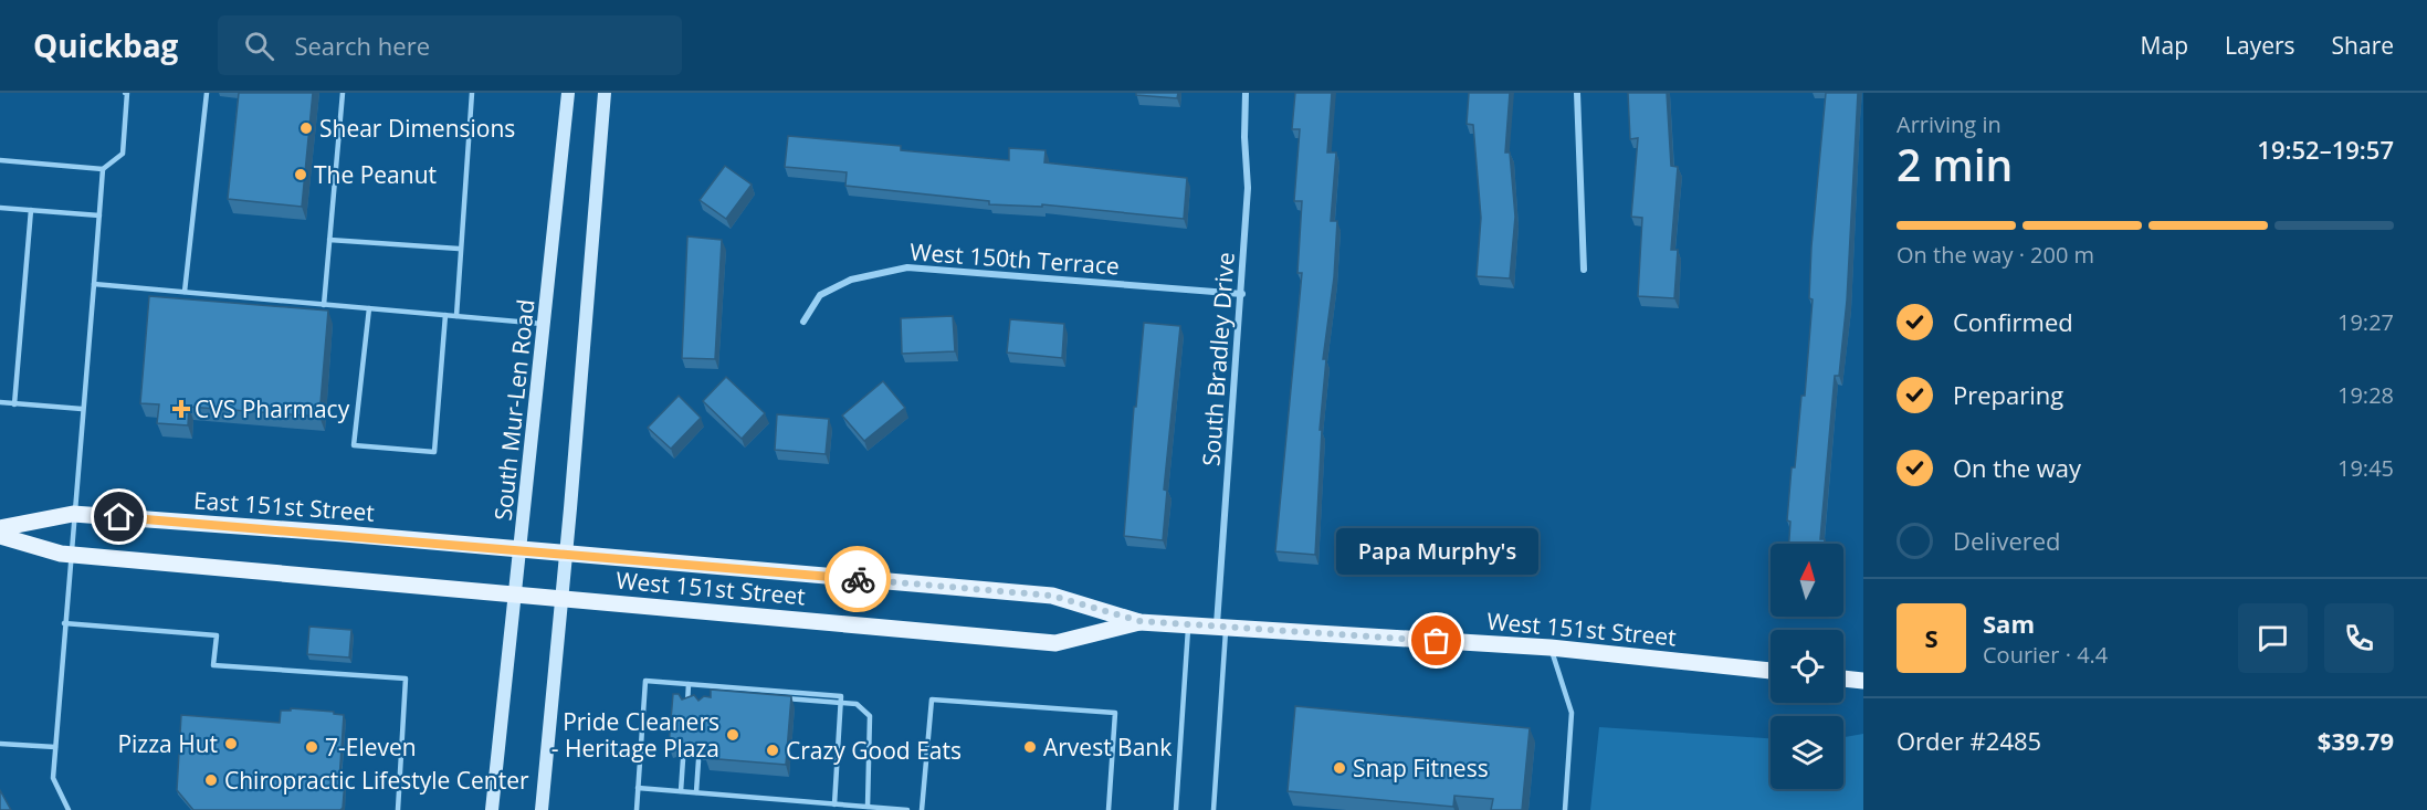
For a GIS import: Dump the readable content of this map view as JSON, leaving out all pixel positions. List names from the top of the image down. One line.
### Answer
{"streets":{"main road":["South Mur-Len Road","East 151st Street","West 151st Street"],"street":["West 150th Terrace","South Bradley Drive"]},"crossings":[["West 150th Terrace","South Bradley Drive"],["South Bradley Drive","West 151st Street"],["South Mur-Len Road","East 151st Street"],["South Mur-Len Road","West 151st Street"],["East 151st Street","West 151st Street"]],"places":{"other":["Shear Dimensions","The Peanut","Papa Murphy's","Pride Cleaners - Heritage Plaza","Pizza Hut","7-Eleven","Arvest Bank","Crazy Good Eats","Snap Fitness","Chiropractic Lifestyle Center"],"health":["CVS Pharmacy"]},"north":"top","page":{"header":"Quickbag","search":"Search here","nav":["Map","Layers","Share"],"heading":["2 min","Arriving in","19:52–19:57"],"panel":["Sam","Courier · 4.4","Order #2485","$39.79"],"bar":"On the way · 200 m","list":[["Confirmed","19:27"],["Preparing","19:28"],["On the way","19:45"],"Delivered"],"bubble":"Papa Murphy's","round":"S"}}
